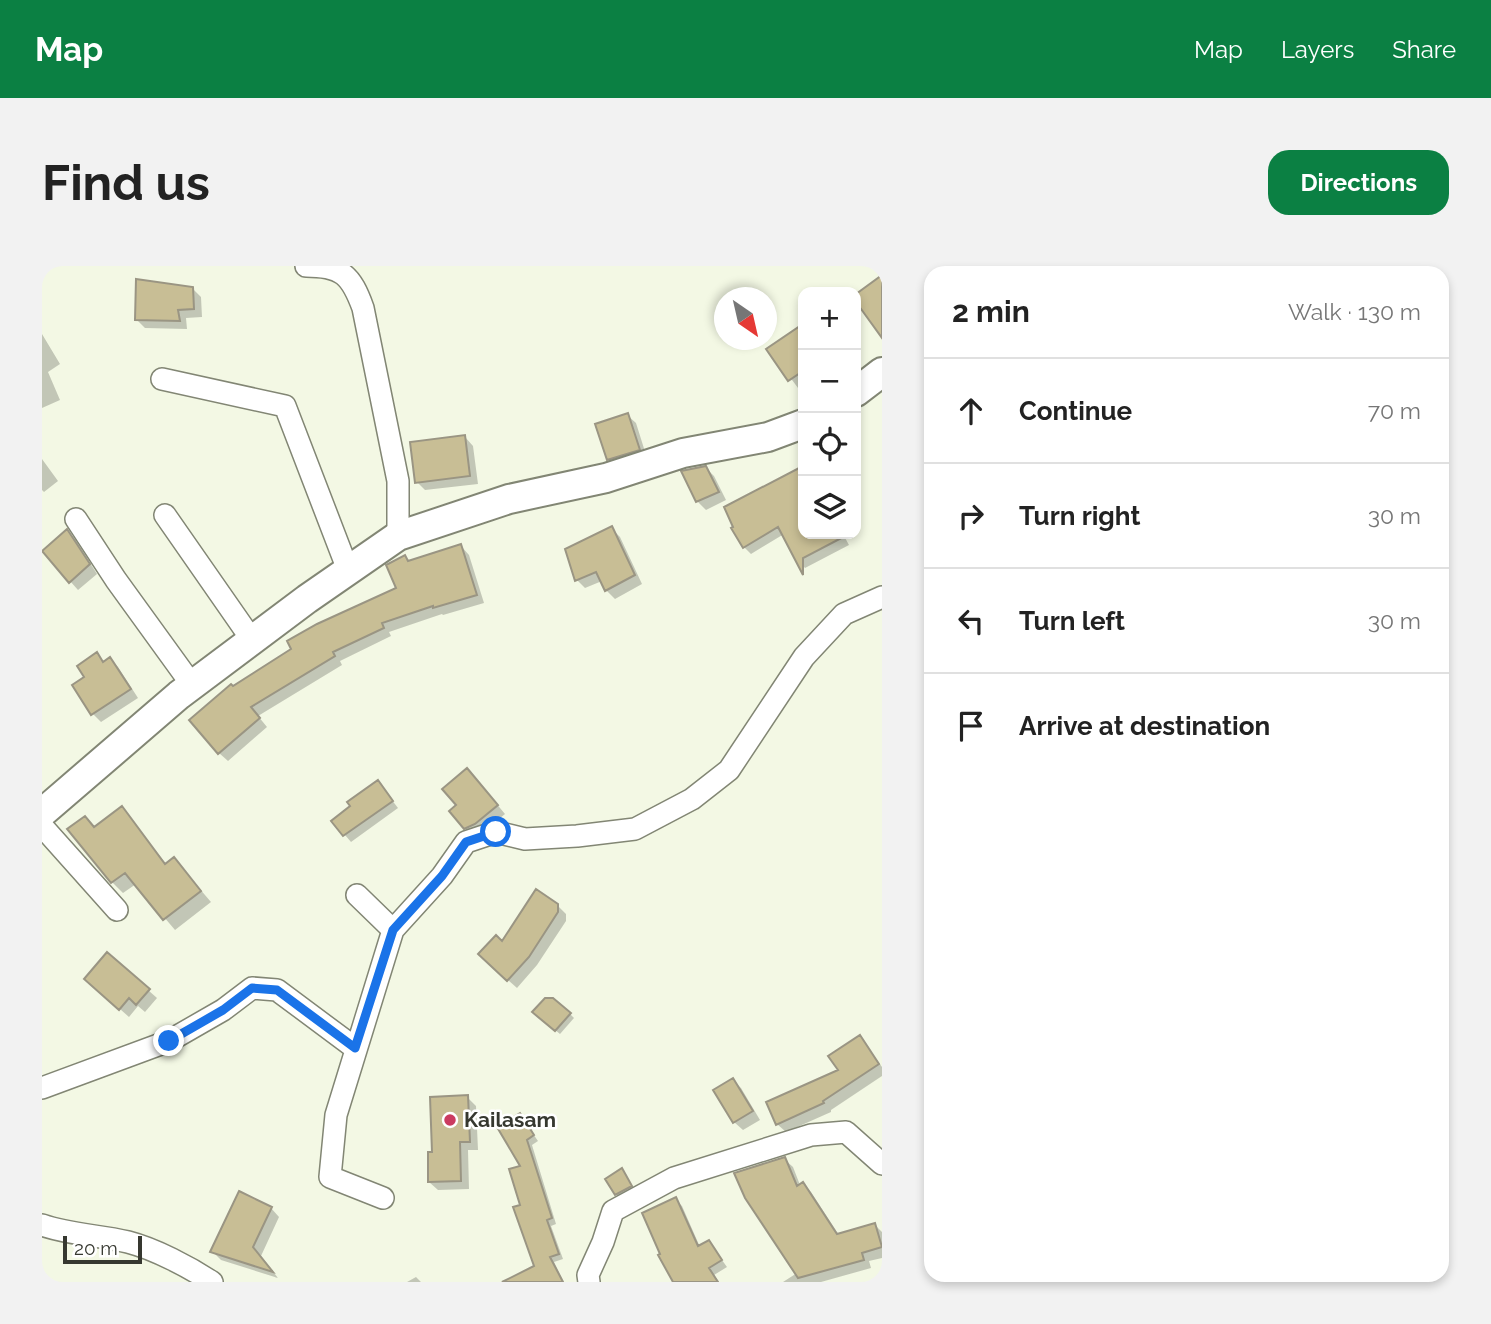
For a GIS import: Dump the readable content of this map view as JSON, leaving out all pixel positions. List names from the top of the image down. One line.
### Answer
{"places":["Kailasam"],"scale_bar":"20 m","north":"bottom right","page":{"header":"Map","nav":["Map","Layers","Share"],"buttons":"Directions","title":"Find us","heading":["2 min","Walk · 130 m"],"map_buttons":["+","−"],"list":[["Continue","70 m"],["Turn right","30 m"],["Turn left","30 m"],"Arrive at destination"],"scale":"20 m"}}
